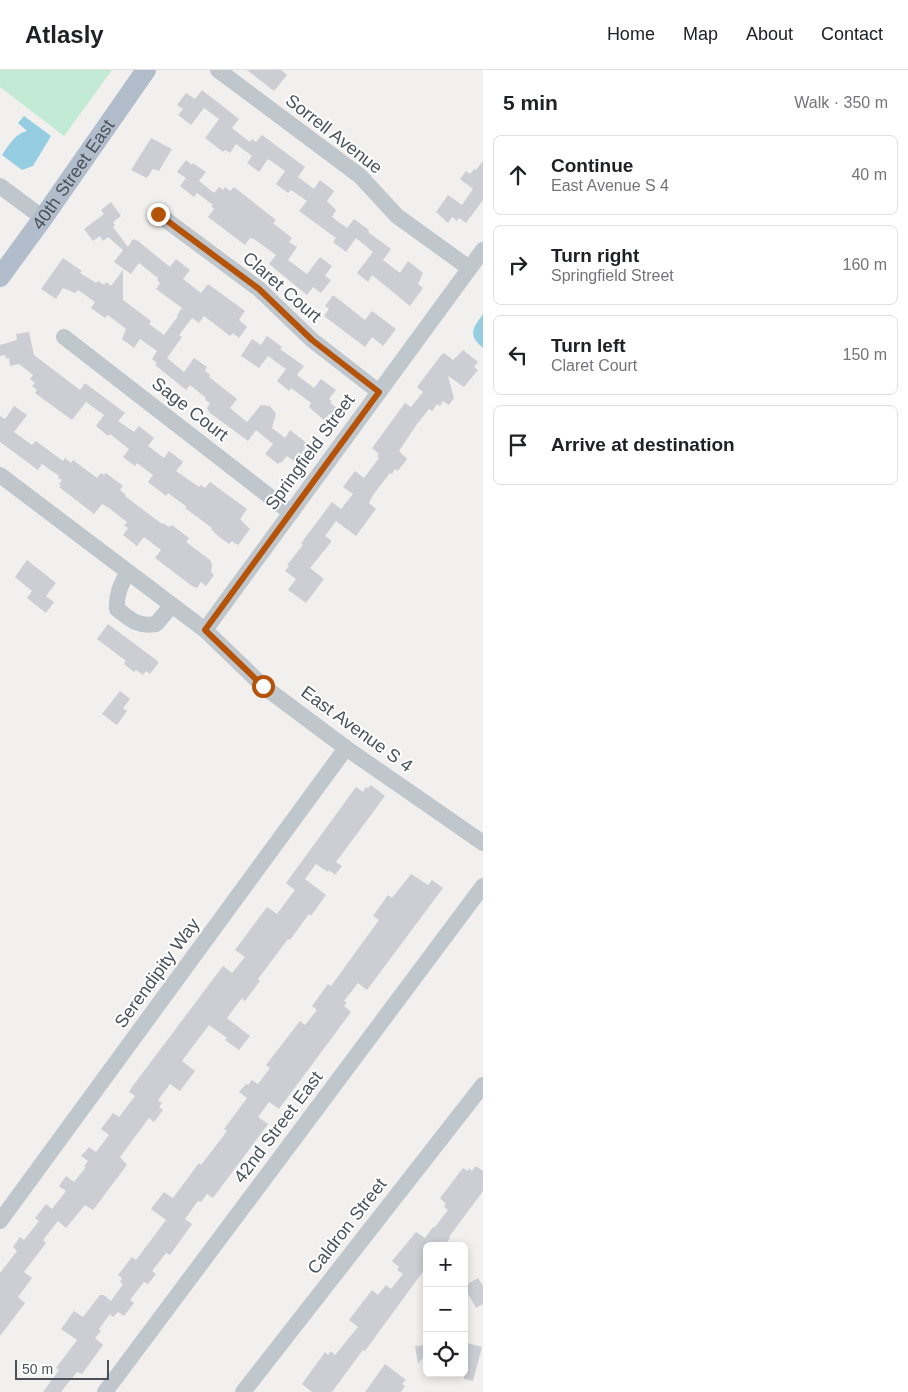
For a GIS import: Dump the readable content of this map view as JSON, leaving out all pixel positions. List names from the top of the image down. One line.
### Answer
{"streets":{"main road":["40th Street East"],"street":["Sorrell Avenue","Claret Court","Sage Court","Springfield Street","East Avenue S 4","Serendipity Way","42nd Street East","Caldron Street"]},"crossings":[["Sorrell Avenue","Springfield Street"],["Claret Court","Springfield Street"],["Sage Court","Springfield Street"],["Springfield Street","East Avenue S 4"],["East Avenue S 4","Serendipity Way"]],"scale_bar":"50 m","page":{"header":"Atlasly","nav":["Home","Map","About","Contact"],"heading":["5 min","Walk · 350 m"],"list":[["Continue","East Avenue S 4","40 m"],["Turn right","Springfield Street","160 m"],["Turn left","Claret Court","150 m"],"Arrive at destination"],"map_buttons":["+","−"],"scale":"50 m"}}
